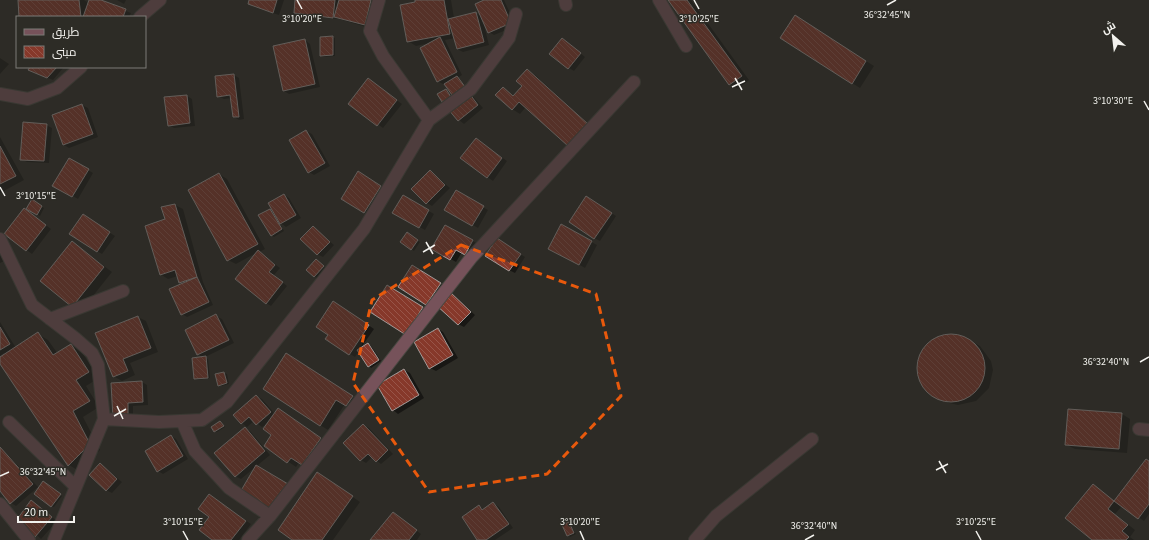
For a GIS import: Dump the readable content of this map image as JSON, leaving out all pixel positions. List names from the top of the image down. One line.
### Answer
{"legend":["طريق","مبنى"],"scale_bar":"20 m","north":"top left","coordinates":["36°32'45\"N","3°10'20\"E","3°10'25\"E","3°10'30\"E","3°10'15\"E","36°32'40\"N"]}
